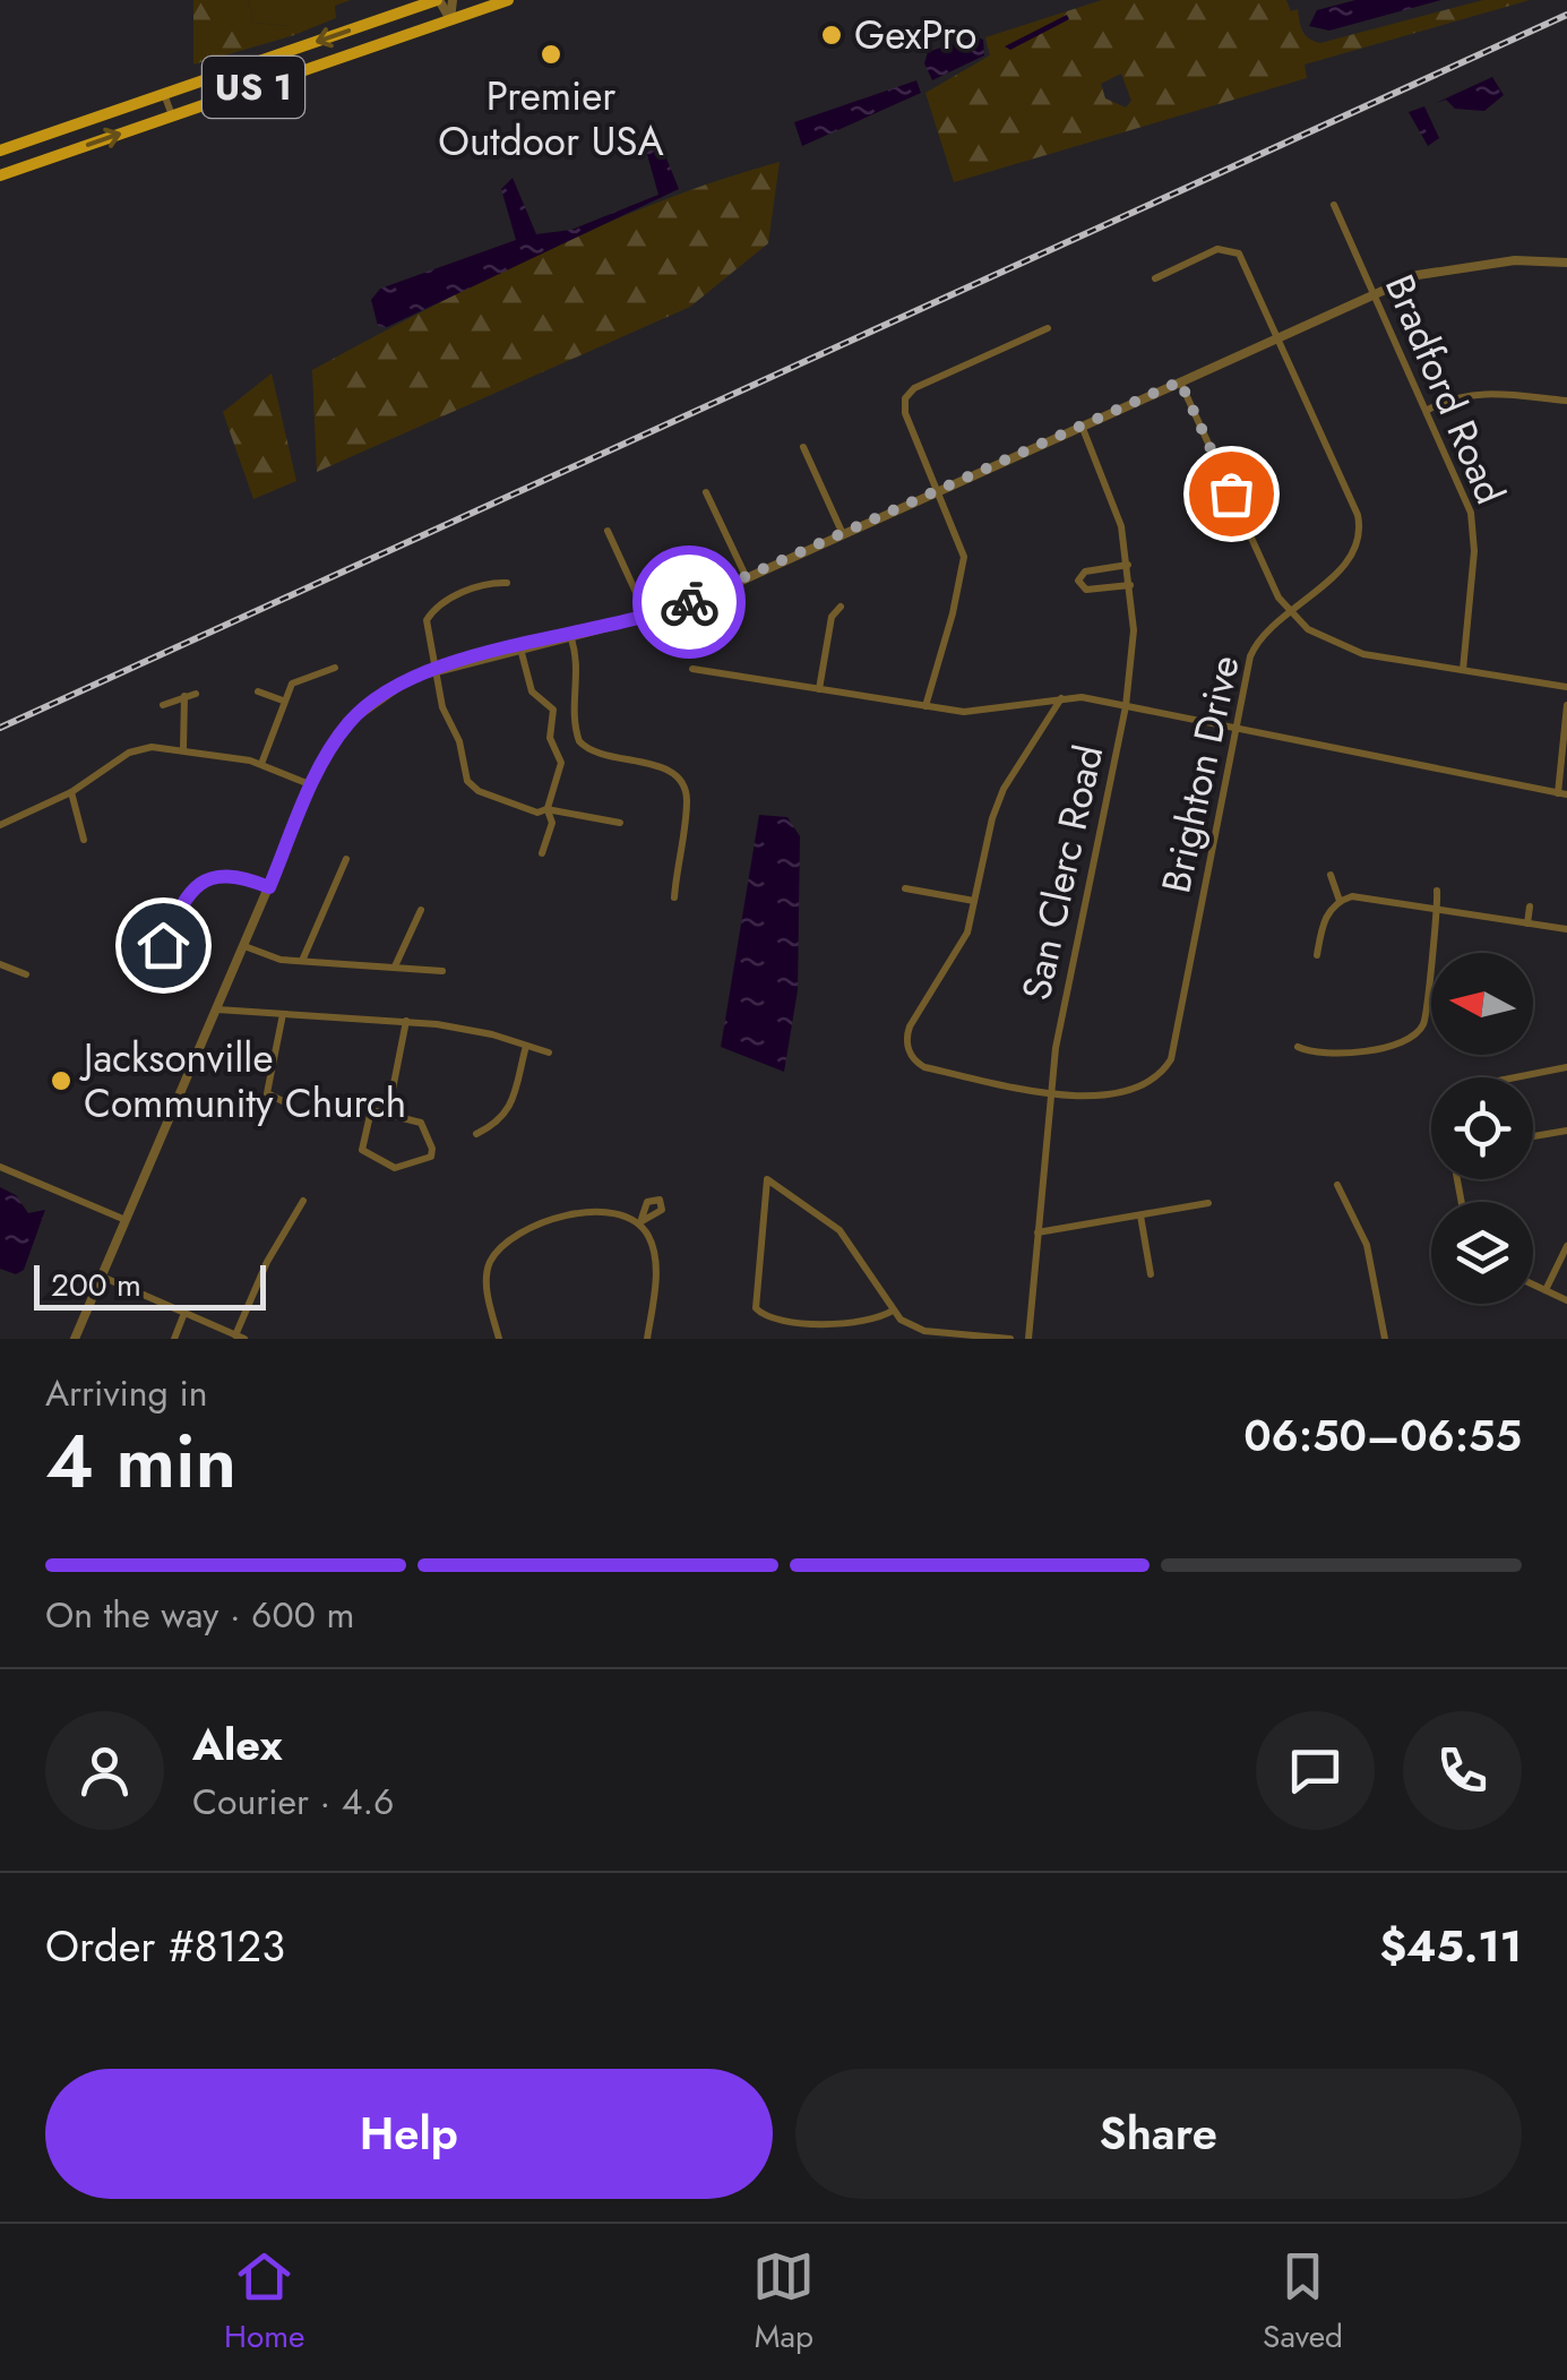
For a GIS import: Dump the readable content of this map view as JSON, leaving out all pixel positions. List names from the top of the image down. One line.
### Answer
{"streets":{"main road":["US 1"],"street":["Bradford Road","Brighton Drive","San Clerc Road"]},"crossings":[["Brighton Drive","San Clerc Road"]],"places":["GexPro","Premier Outdoor USA","Jacksonville Community Church"],"scale_bar":"200 m","north":"left","page":{"scale":"200 m","heading":["4 min","Arriving in","06:50–06:55"],"panel":["Alex","Courier · 4.6","Order #8123","$45.11"],"bar":"On the way · 600 m","buttons":["Help","Share"],"tabs":["Home","Map","Saved"]}}
